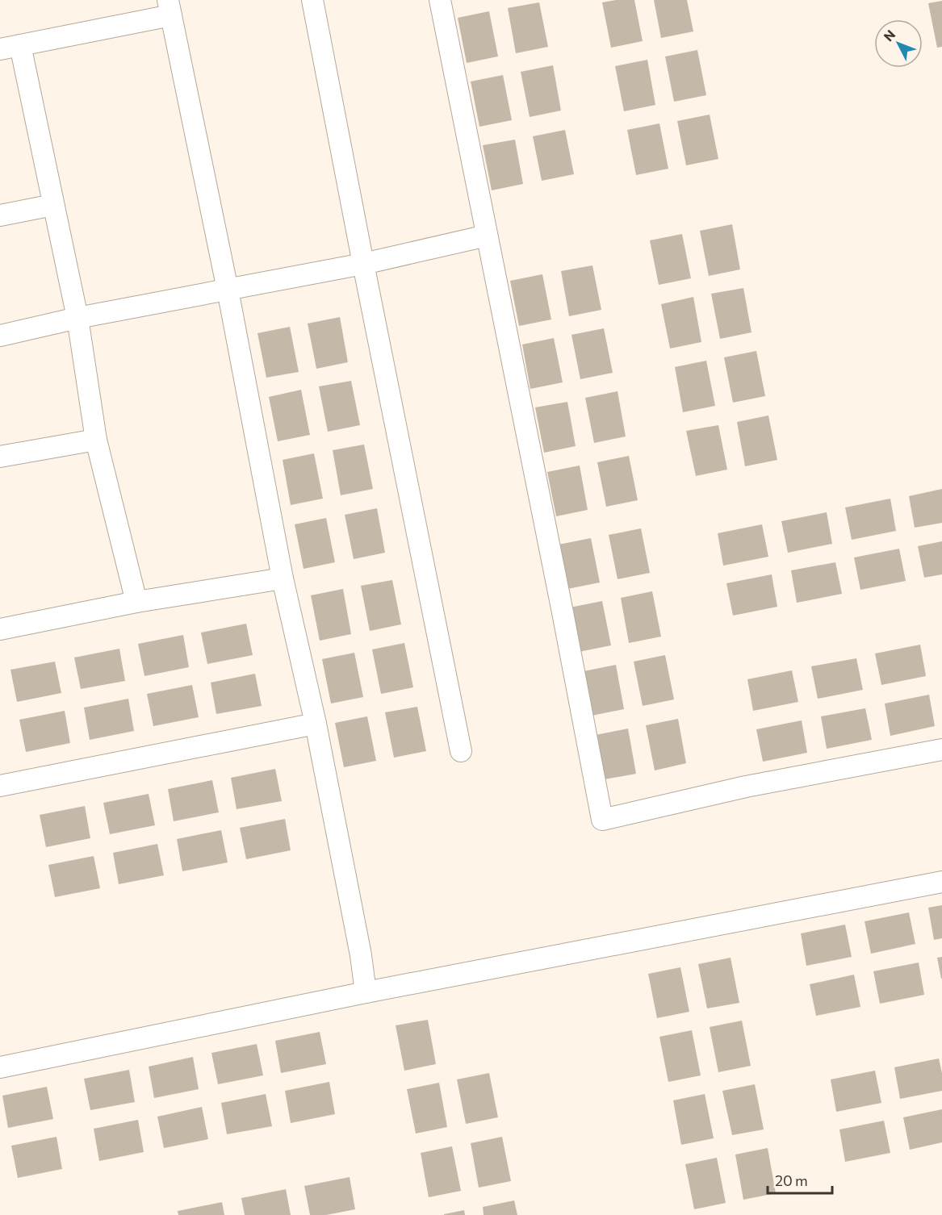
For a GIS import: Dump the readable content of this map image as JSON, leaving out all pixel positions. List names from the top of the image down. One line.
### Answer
{"scale_bar":"20 m","north":"top left"}
